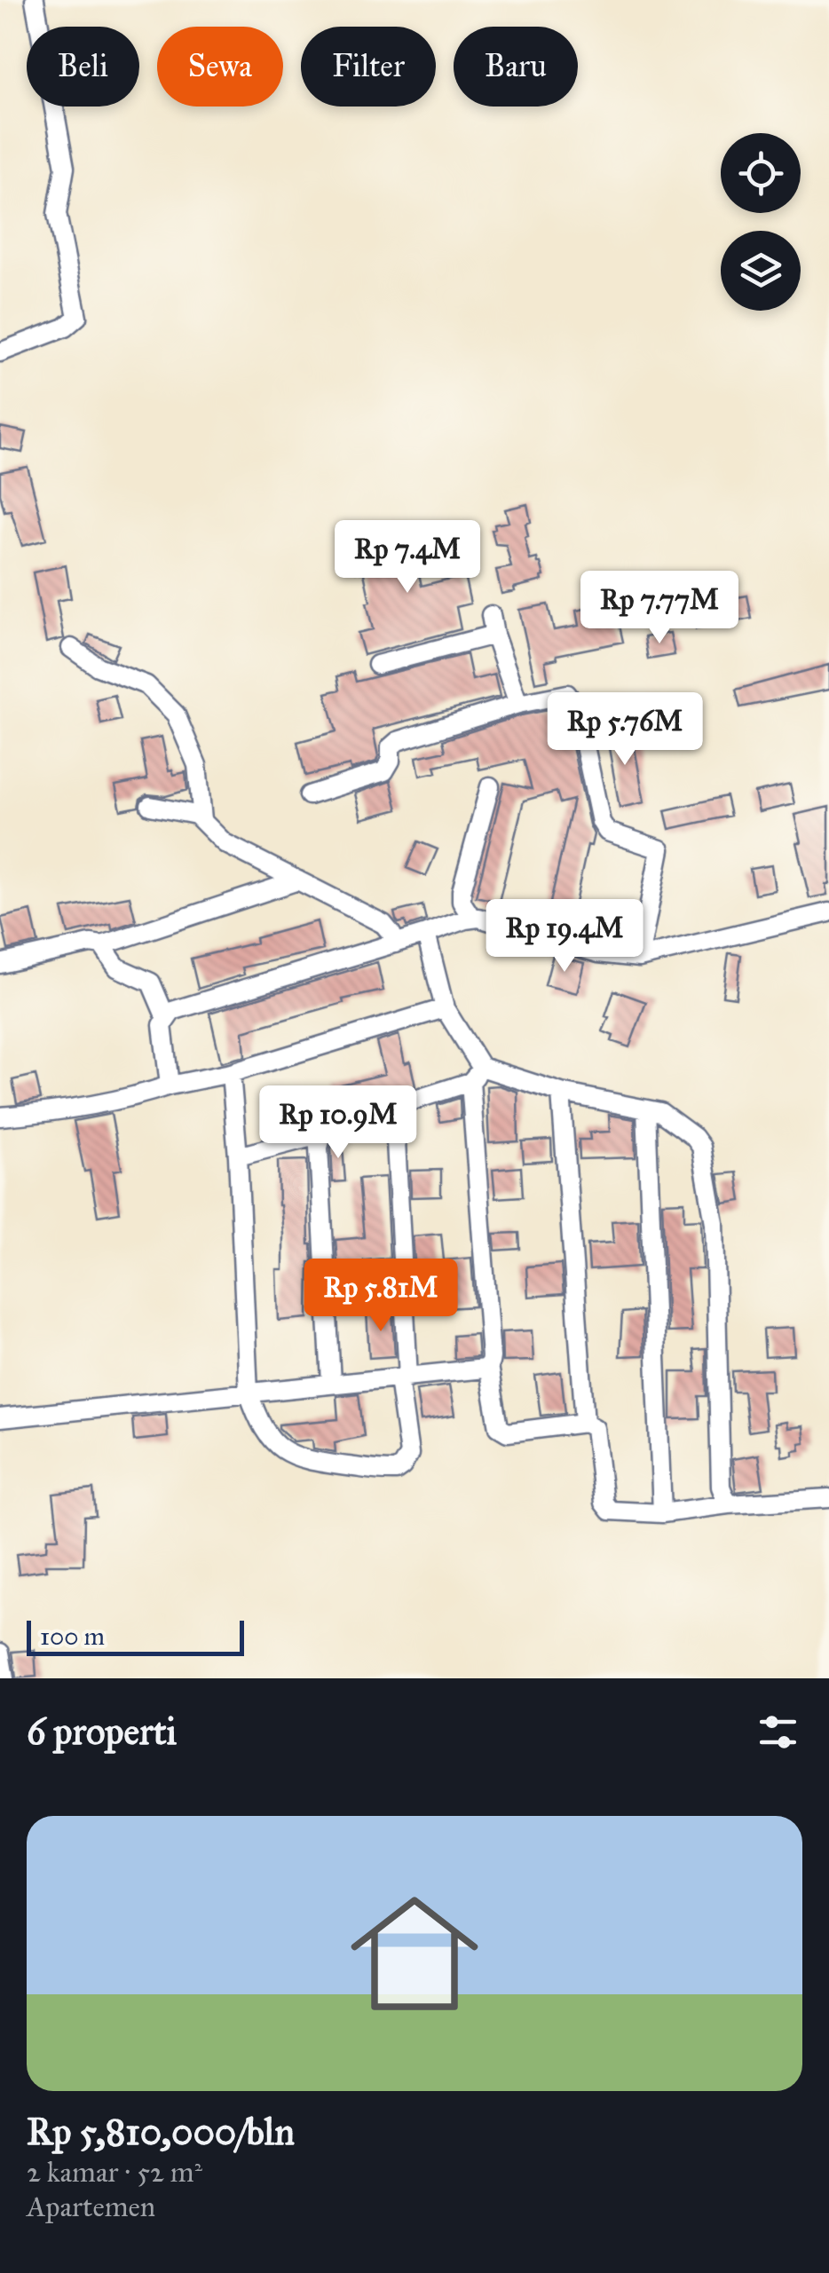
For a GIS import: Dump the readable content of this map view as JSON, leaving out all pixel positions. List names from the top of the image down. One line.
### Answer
{"scale_bar":"100 m","page":{"chip":["Beli","Sewa","Filter","Baru"],"price":["Rp 7.4M","Rp 7.77M","Rp 5.76M","Rp 19.4M","Rp 10.9M","Rp 5.81M"],"scale":"100 m","heading":"6 properti","list":[{"name":"Rp 5,810,000/bln","note":"2 kamar · 52 m² · Apartemen"}]}}
